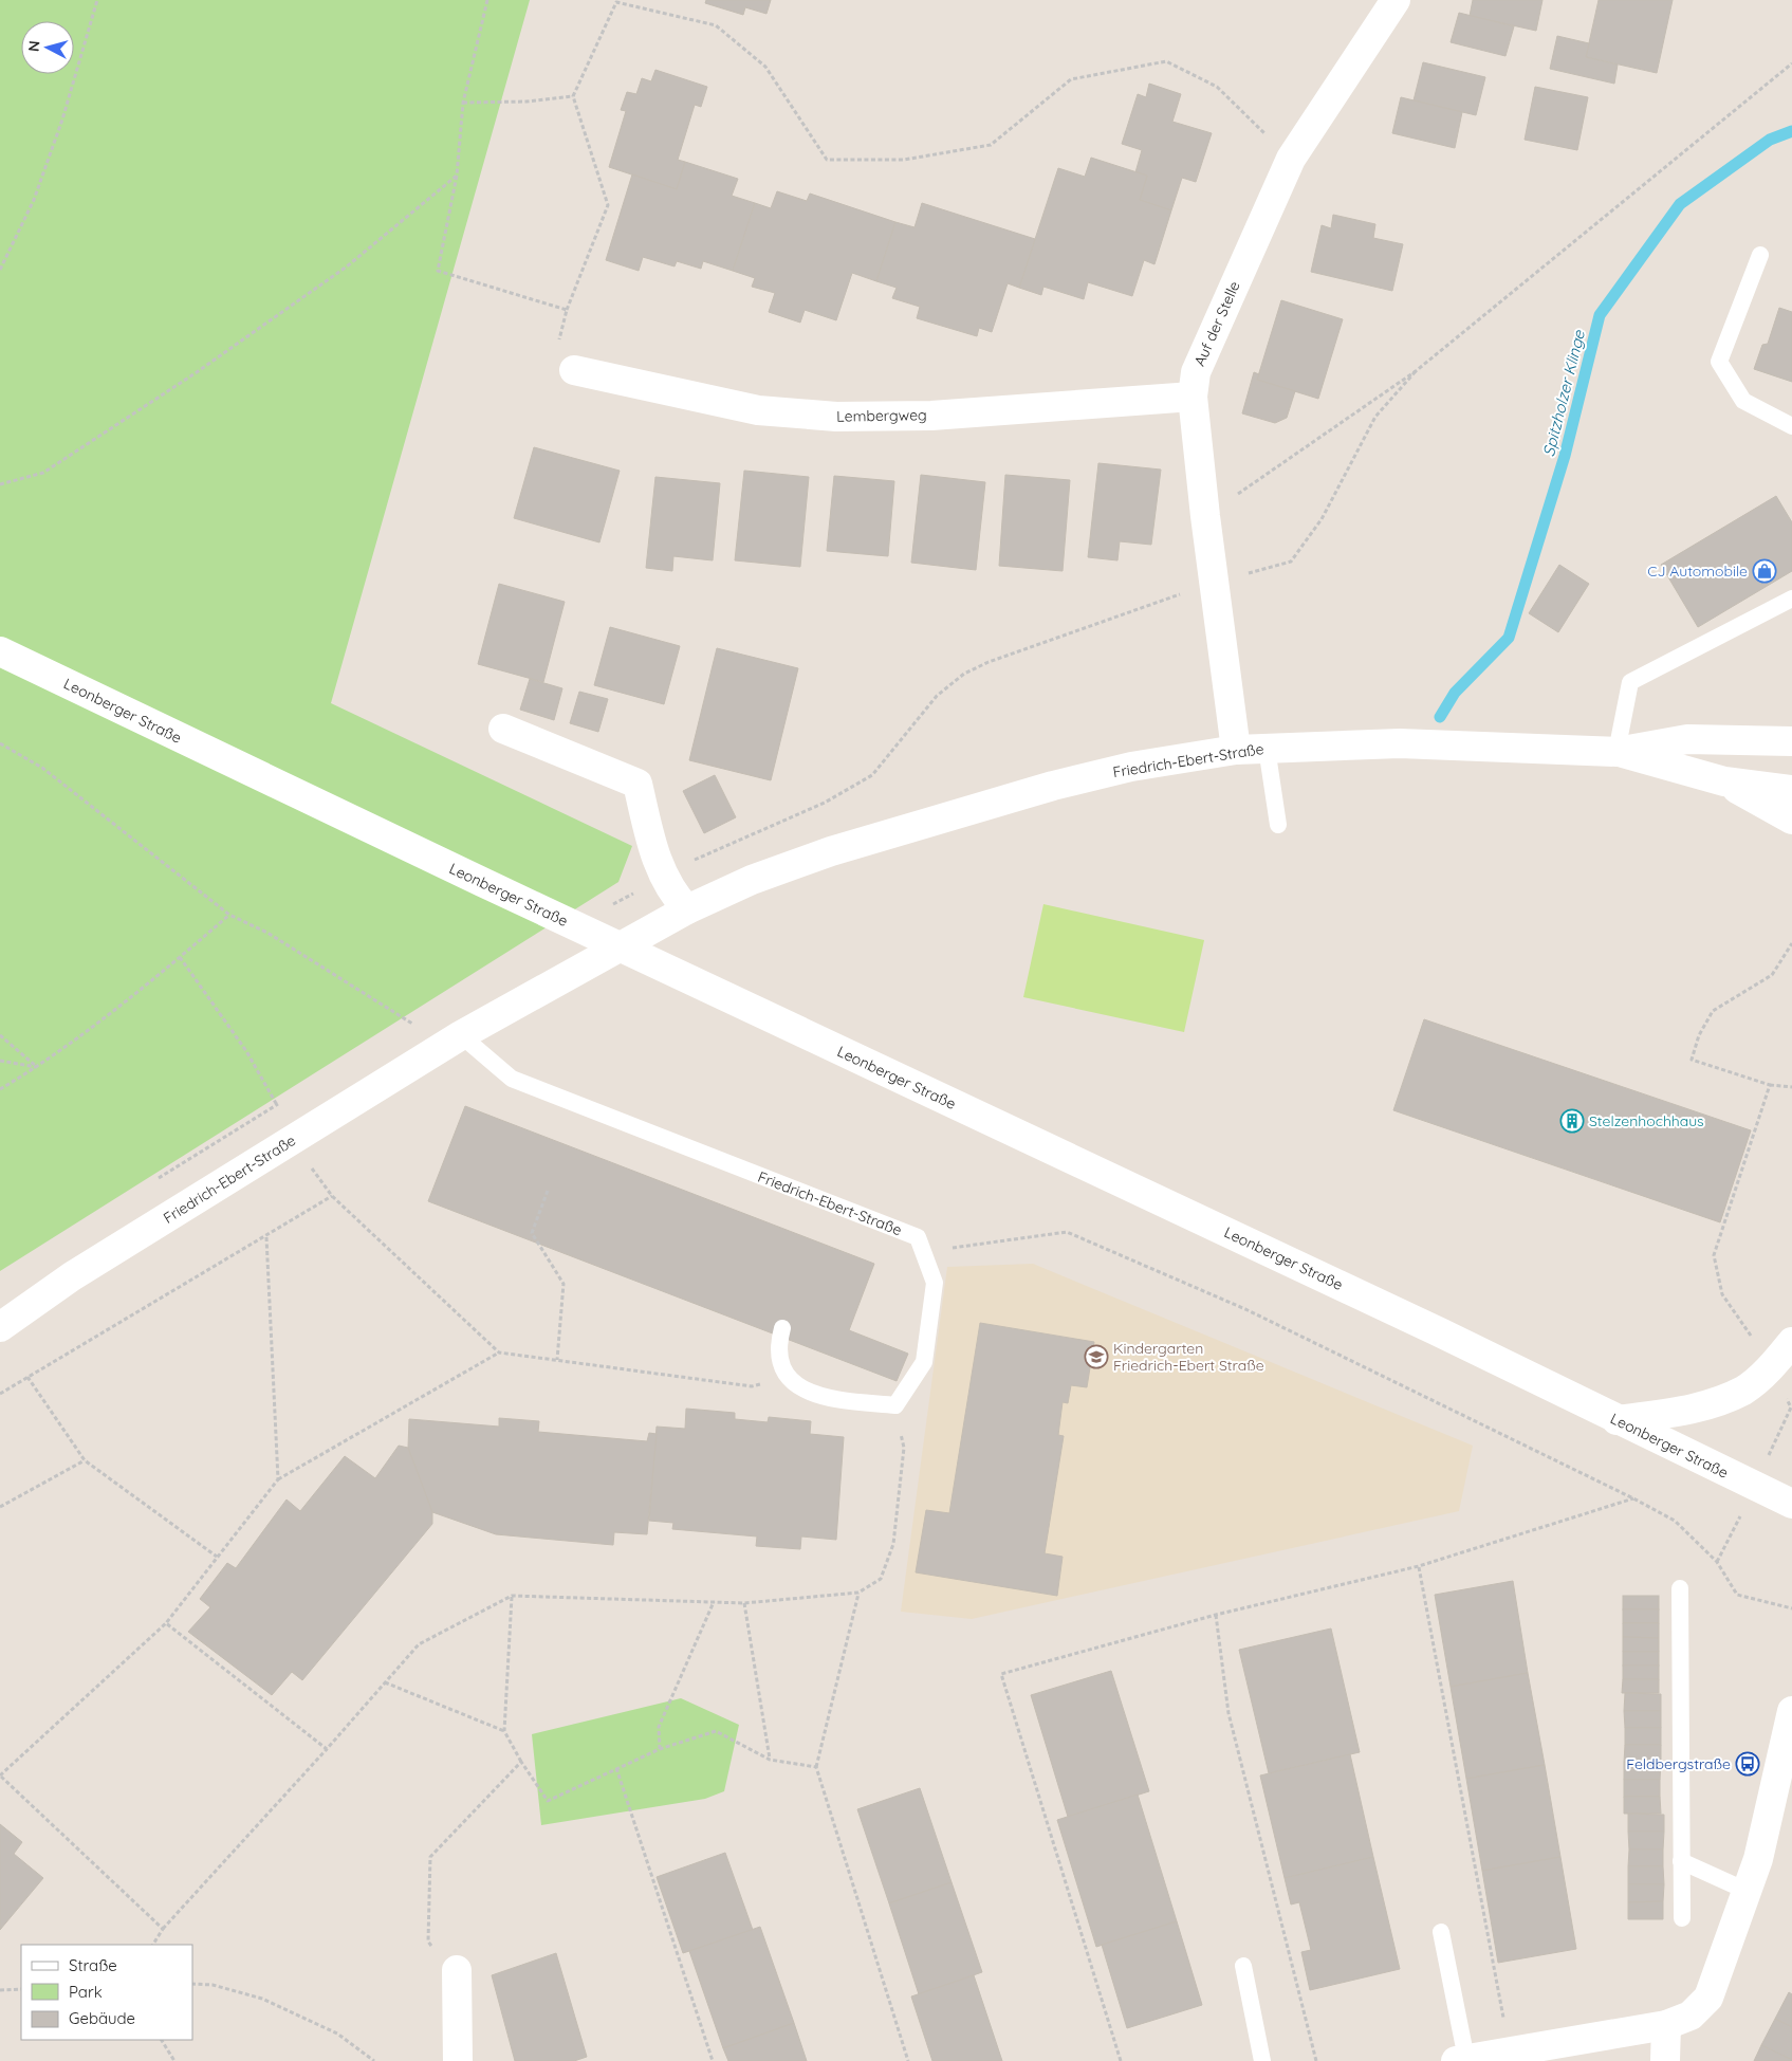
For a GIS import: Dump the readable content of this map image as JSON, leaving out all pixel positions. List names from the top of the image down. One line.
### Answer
{"streets":{"street":["Auf der Stelle","Lembergweg","Leonberger Straße","Friedrich-Ebert-Straße"]},"crossings":[["Auf der Stelle","Lembergweg"],["Auf der Stelle","Friedrich-Ebert-Straße"]],"water":["Spitzholzer Klinge"],"places":{"shop":["CJ Automobile"],"building":["Stelzenhochhaus"],"school or university":["Kindergarten Friedrich-Ebert Straße"],"bus stop":["Feldbergstraße"]},"legend":["Straße","Park","Gebäude"],"north":"left"}
